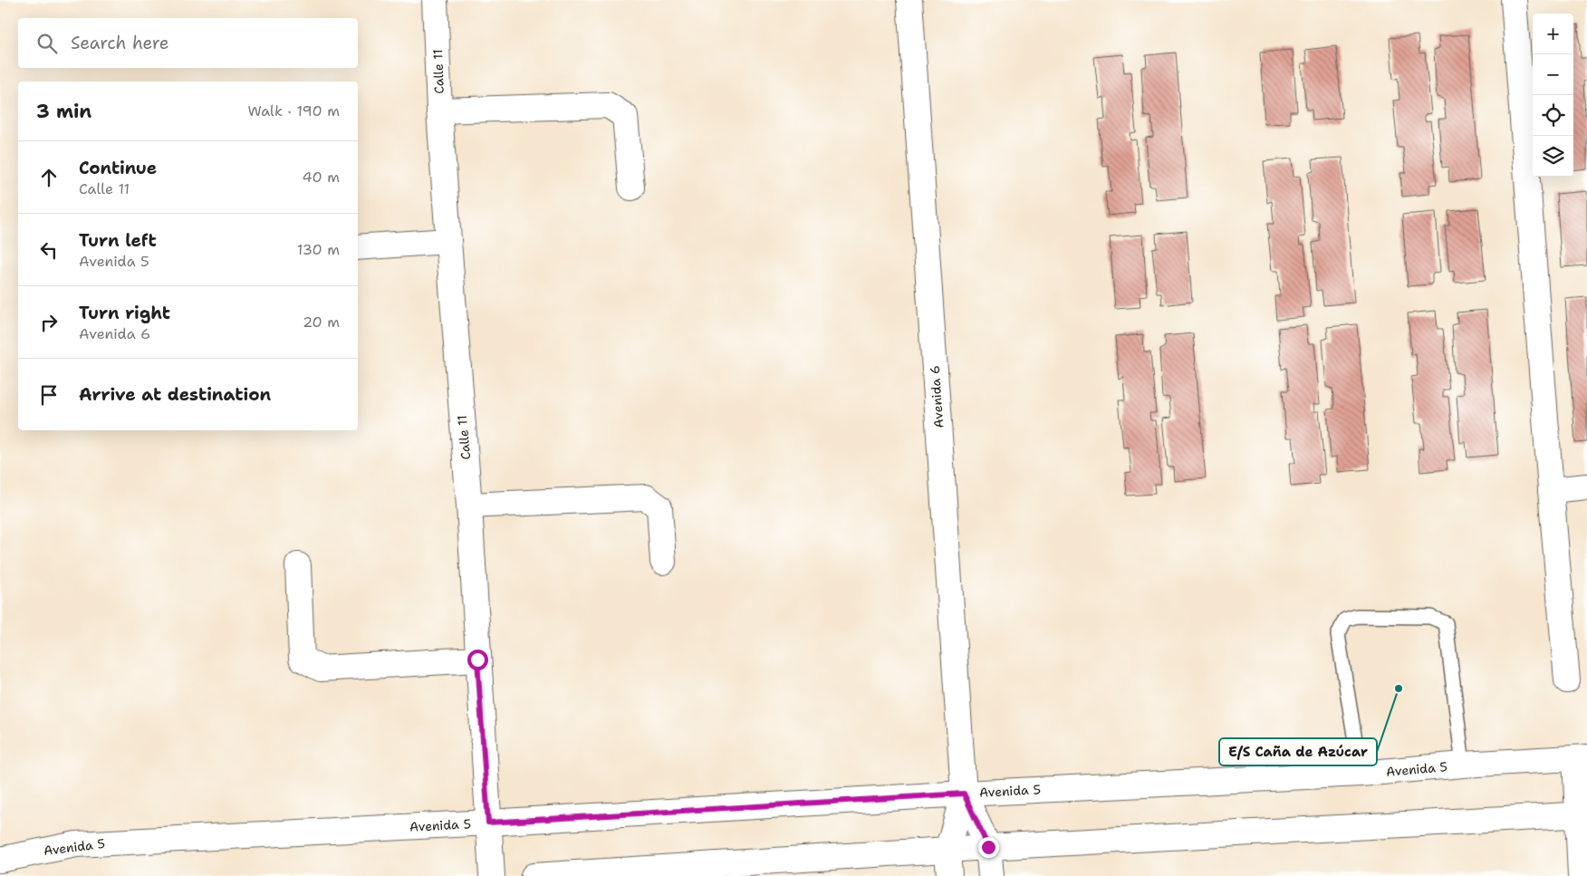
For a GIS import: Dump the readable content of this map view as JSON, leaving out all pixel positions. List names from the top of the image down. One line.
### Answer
{"streets":{"street":["Calle 11","Avenida 6","Avenida 5"]},"crossings":[["Calle 11","Avenida 5"],["Avenida 6","Avenida 5"]],"places":["E/S Caña de Azúcar"],"page":{"map_buttons":["+","−"],"search":"Search here","heading":["3 min","Walk · 190 m"],"list":[["Continue","Calle 11","40 m"],["Turn left","Avenida 5","130 m"],["Turn right","Avenida 6","20 m"],"Arrive at destination"]}}
